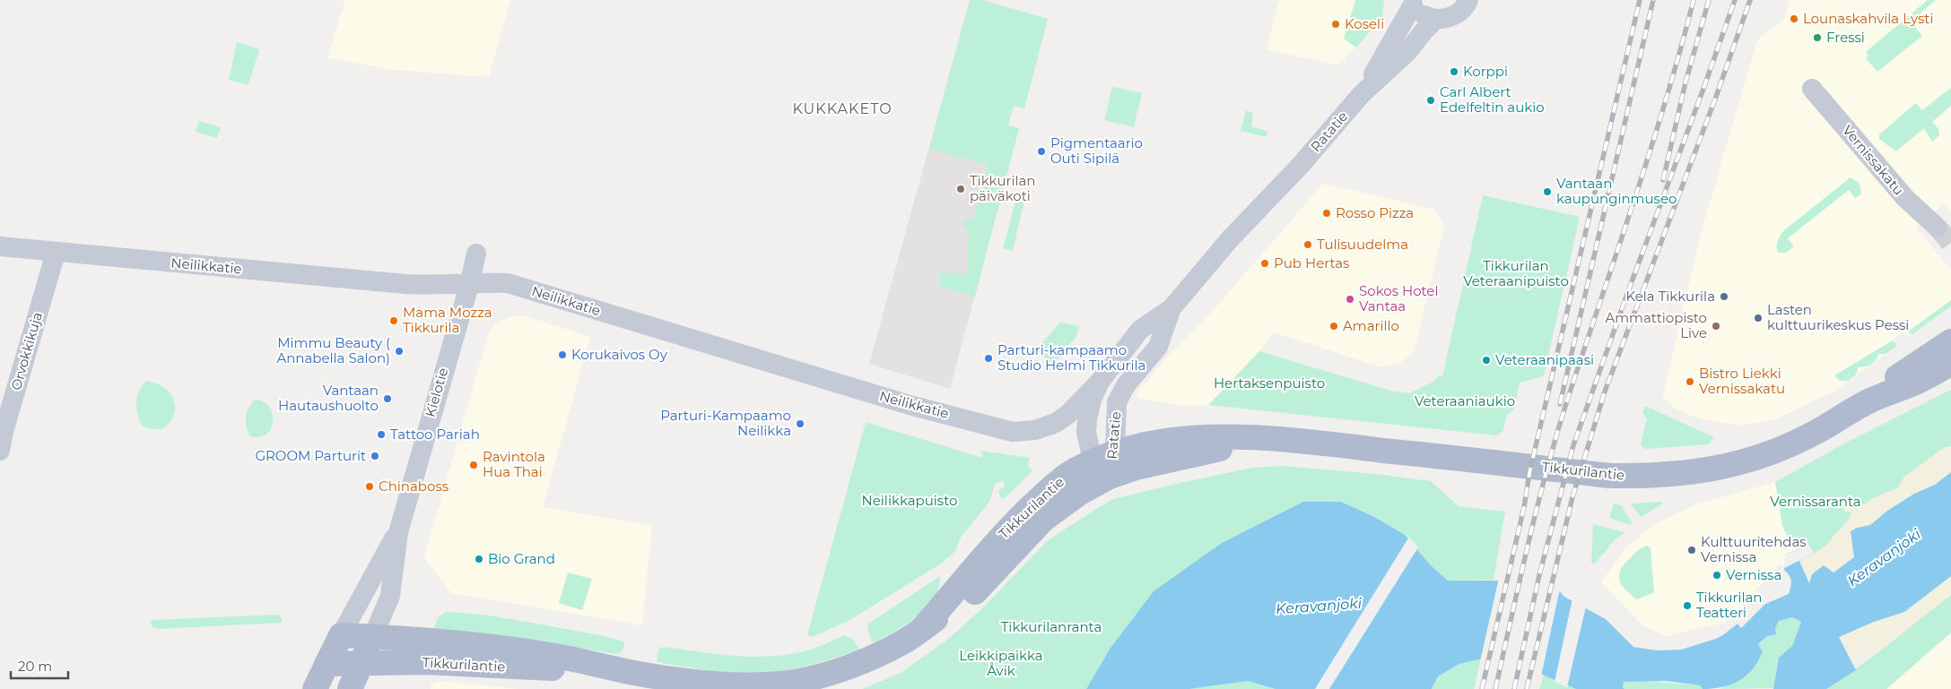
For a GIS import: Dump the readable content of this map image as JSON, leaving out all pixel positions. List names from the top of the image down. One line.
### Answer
{"streets":{"main road":["Kielotie","Tikkurilantie"],"street":["Ratatie","Vernissakatu","Neilikkatie","Orvokkikuja"]},"crossings":[["Ratatie","Neilikkatie"],["Ratatie","Tikkurilantie"],["Neilikkatie","Orvokkikuja"],["Neilikkatie","Kielotie"],["Kielotie","Tikkurilantie"]],"districts":["KUKKAKETO"],"water":["Keravanjoki"],"parks":["Tikkurilan Veteraanipuisto","Hertaksenpuisto","Veteraaniaukio","Neilikkapuisto","Vernissaranta","Tikkurilanranta","Leikkipaikka Åvik"],"places":["Lounaskahvila Lysti","Koseli","Fressi","Korppi","Carl Albert Edelfeltin aukio","Pigmentaario Outi Sipilä","Tikkurilan päiväkoti","Vantaan kaupunginmuseo","Rosso Pizza","Tulisuudelma","Pub Hertas","Kela Tikkurila","Sokos Hotel Vantaa","Lasten kulttuurikeskus Pessi","Mama Mozza Tikkurila","Amarillo","Ammattiopisto Live","Mimmu Beauty ( Annabella Salon)","Korukaivos Oy","Parturi-kampaamo Studio Helmi Tikkurila","Veteraanipaasi","Bistro Liekki Vernissakatu","Vantaan Hautaushuolto","Parturi-Kampaamo Neilikka","Tattoo Pariah","GROOM Parturit","Ravintola Hua Thai","Chinaboss","Kulttuuritehdas Vernissa","Bio Grand","Vernissa","Tikkurilan Teatteri"],"scale_bar":"20 m"}
